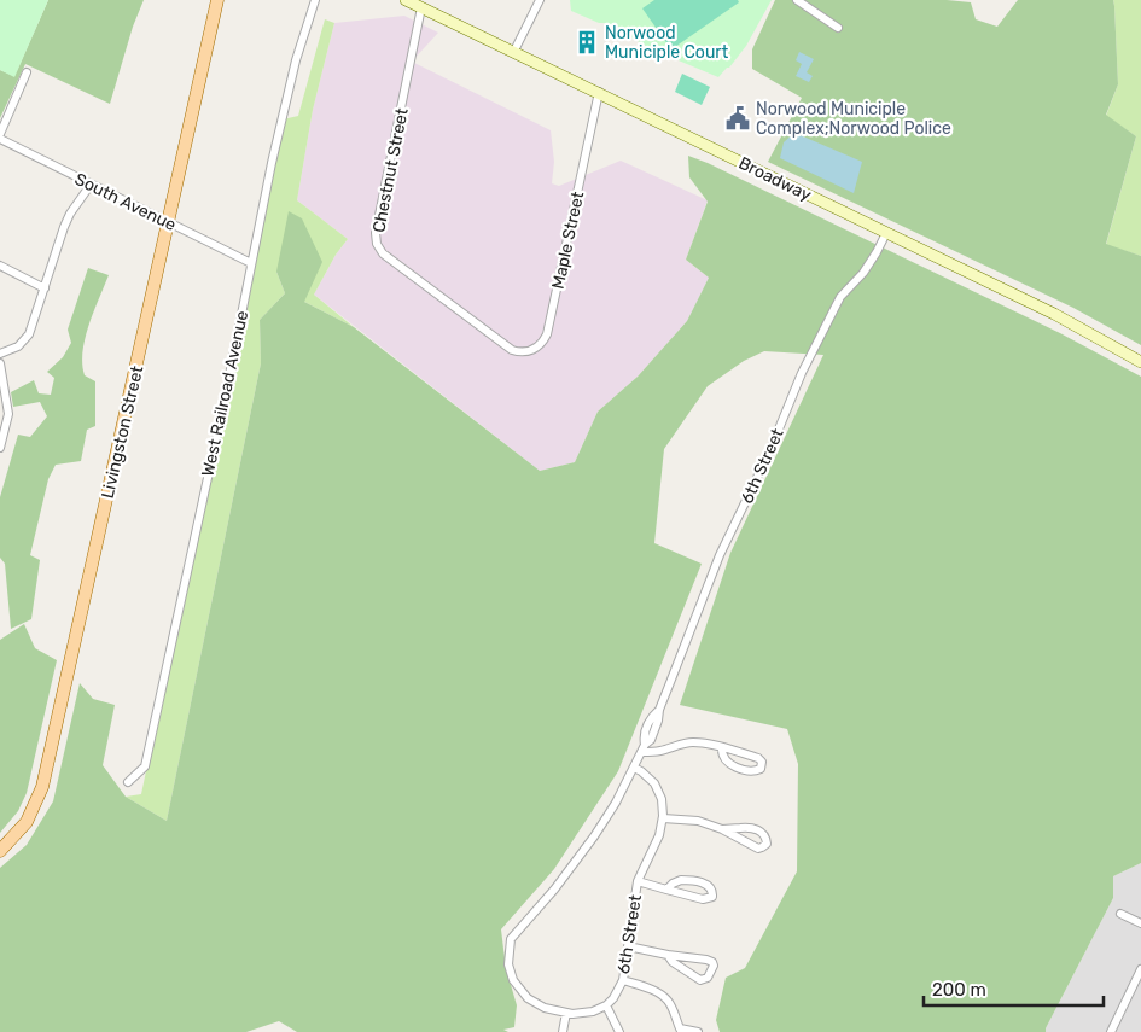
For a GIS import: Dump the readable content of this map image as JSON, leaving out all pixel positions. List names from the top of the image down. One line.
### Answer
{"streets":{"main road":["Livingston Street"],"street":["Chestnut Street","Broadway","South Avenue","Maple Street","West Railroad Avenue","6th Street"]},"crossings":[["Chestnut Street","Broadway"],["Chestnut Street","Maple Street"],["Broadway","Maple Street"],["Broadway","6th Street"],["South Avenue","West Railroad Avenue"],["South Avenue","Livingston Street"]],"places":{"building":["Norwood Municiple Court"],"public building":["Norwood Municiple Complex;Norwood Police"]},"scale_bar":"200 m"}
